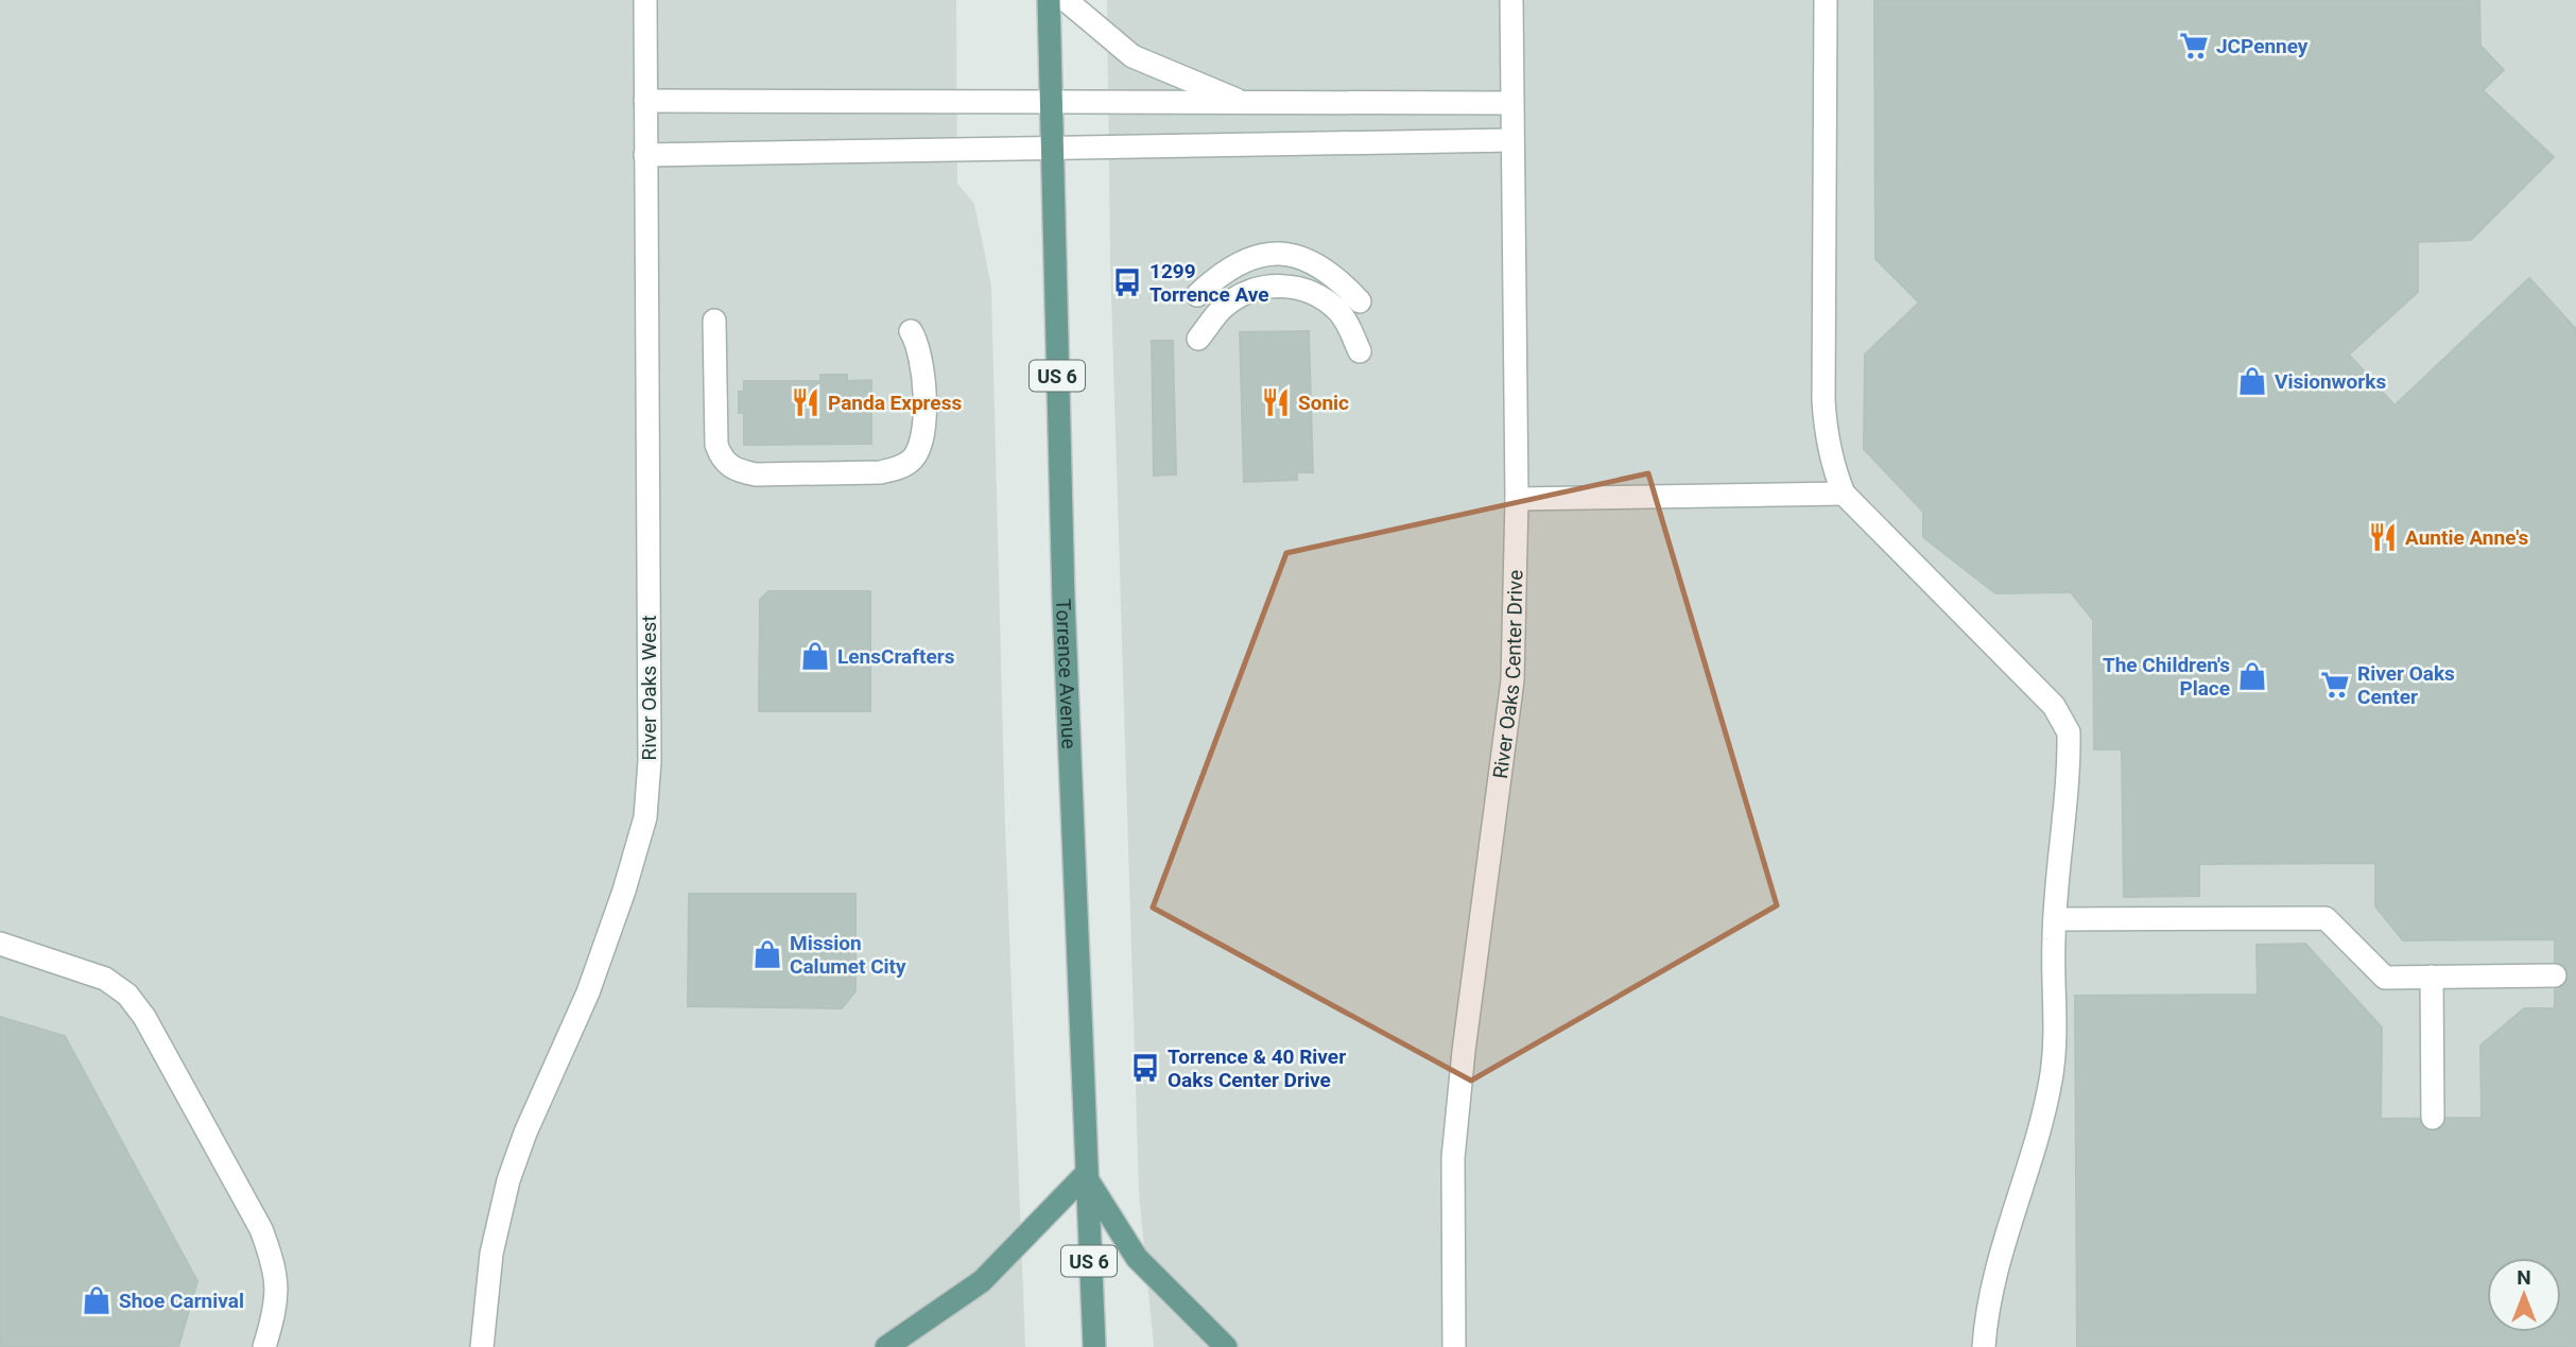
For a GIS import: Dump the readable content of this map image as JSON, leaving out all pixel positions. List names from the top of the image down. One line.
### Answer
{"streets":{"main road":["US 6","Torrence Avenue"],"lane":["River Oaks Center Drive","River Oaks West"]},"places":{"supermarket":["JCPenney","River Oaks Center"],"bus stop":["1299 Torrence Ave","Torrence & 40 River Oaks Center Drive"],"shop":["Visionworks","LensCrafters","The Children's Place","Mission Calumet City","Shoe Carnival"],"restaurant":["Panda Express","Sonic","Auntie Anne's"]},"north":"top"}
